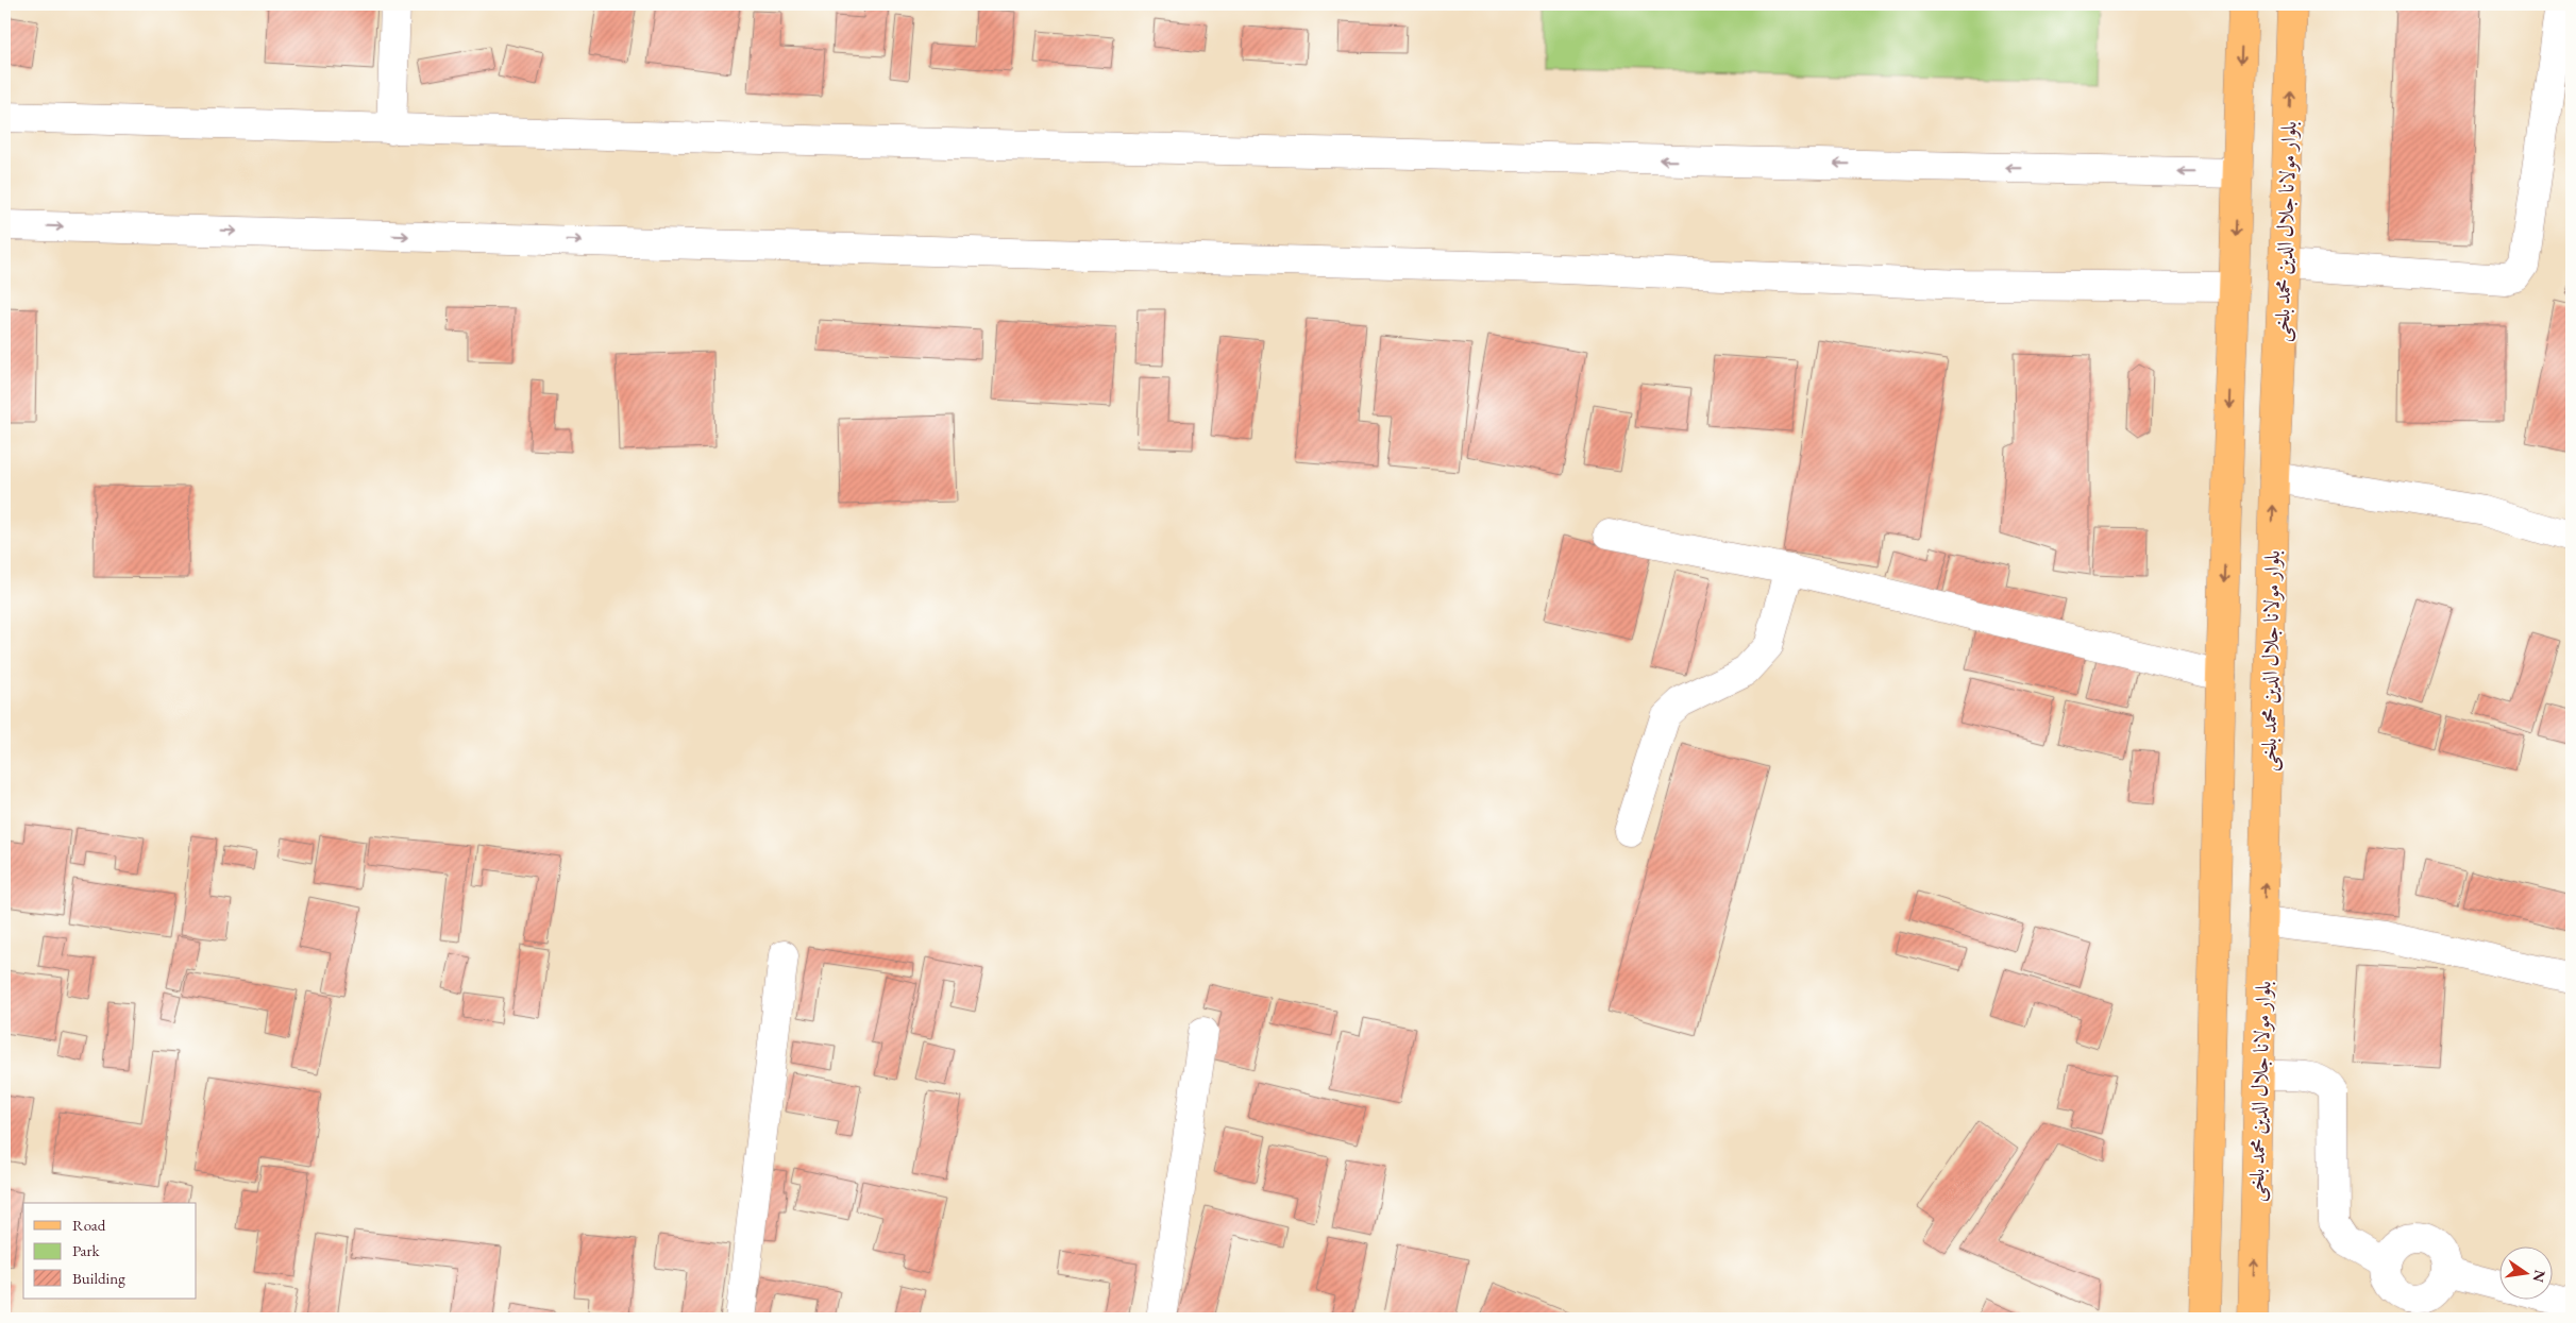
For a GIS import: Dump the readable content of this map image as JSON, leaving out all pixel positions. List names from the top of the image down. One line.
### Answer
{"streets":{"main road":["بلوار مولانا جلال الدین محمد بلخی"]},"legend":["Road","Park","Building"],"north":"right"}
